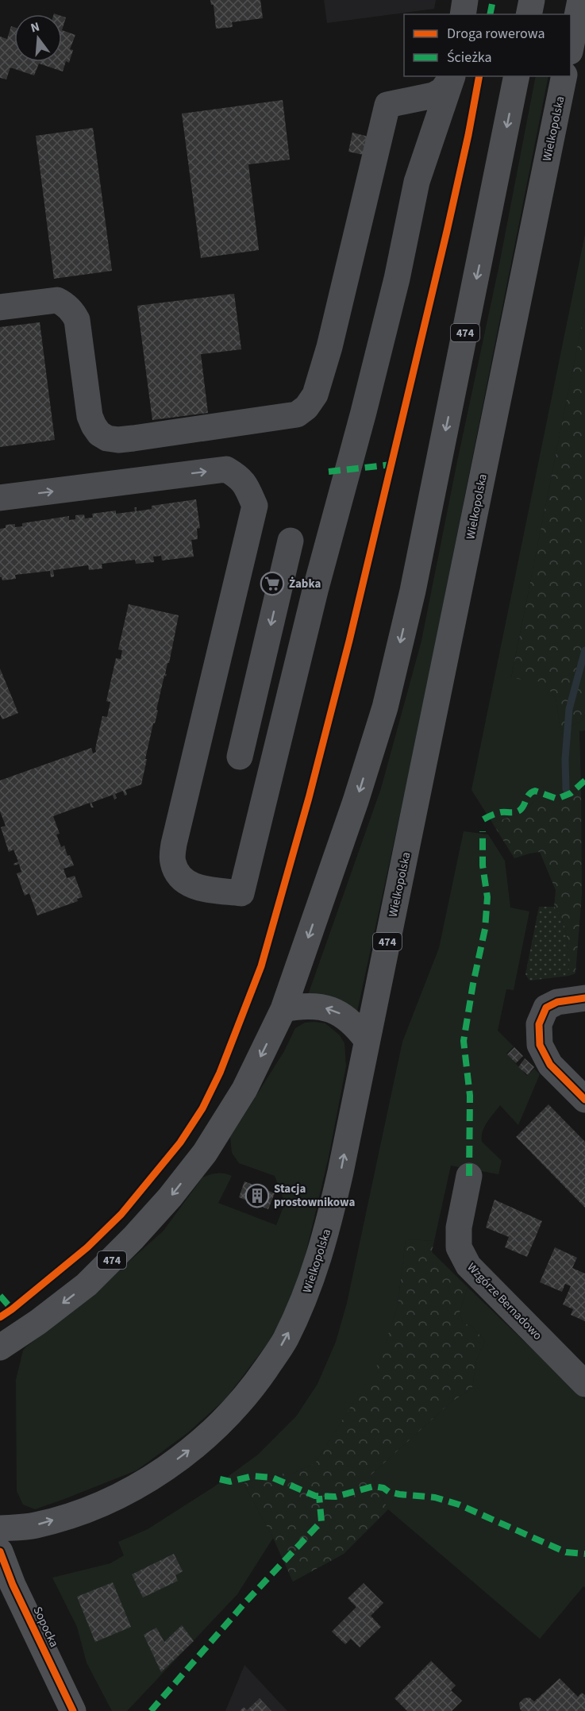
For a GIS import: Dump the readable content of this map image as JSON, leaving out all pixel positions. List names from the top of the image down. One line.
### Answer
{"streets":{"main road":["Wielkopolska","474","Sopocka"],"street":["Wzgórze Bernadowo"]},"places":{"supermarket":["Żabka"],"building":["Stacja prostownikowa"]},"legend":["Droga rowerowa","Ścieżka"],"north":"top"}
